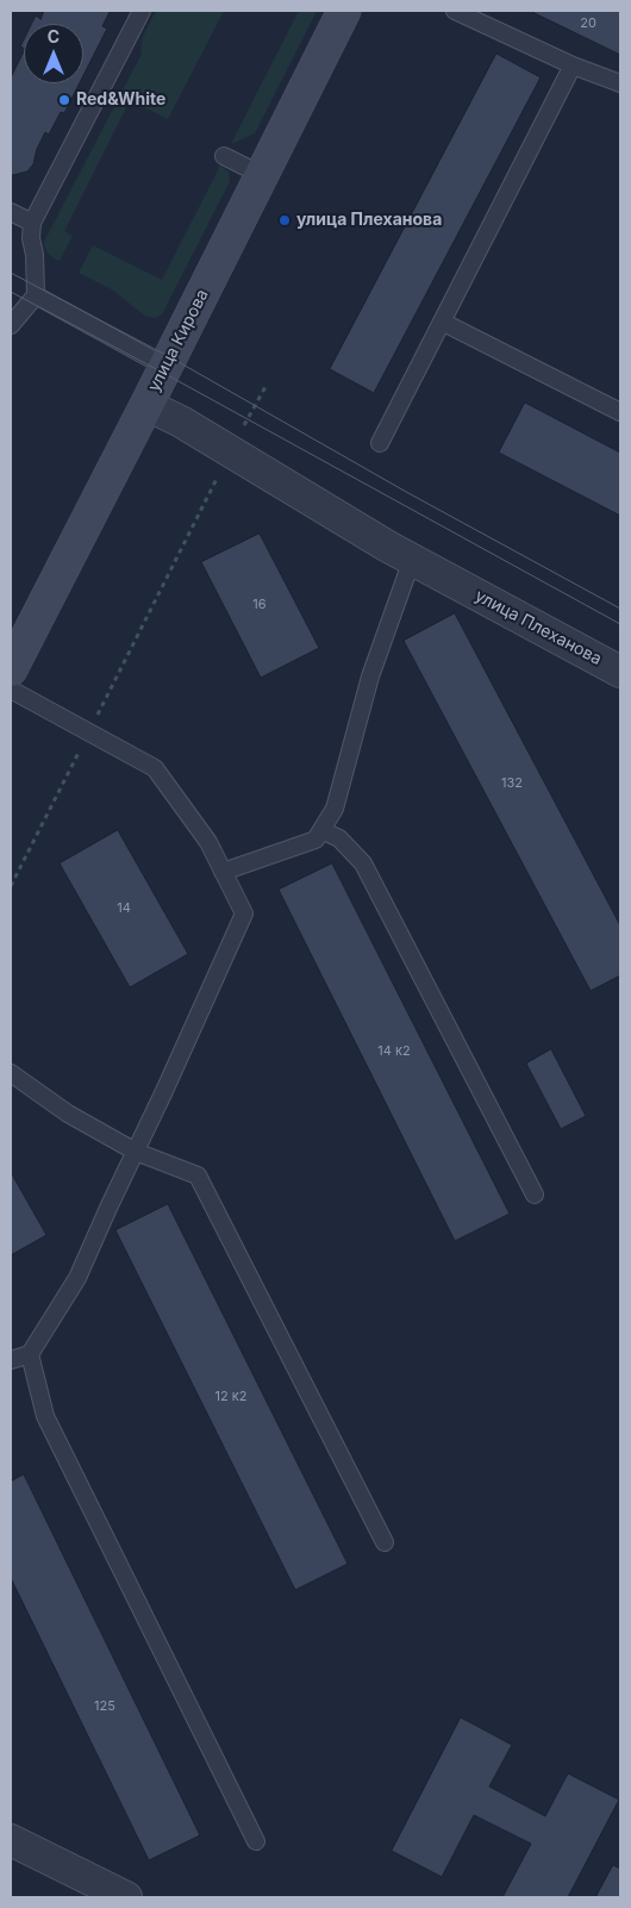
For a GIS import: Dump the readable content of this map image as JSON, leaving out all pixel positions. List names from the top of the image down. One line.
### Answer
{"streets":{"main road":["улица Кирова"],"street":["улица Плеханова"]},"crossings":[["улица Кирова","улица Плеханова"]],"places":["Red&White","улица Плеханова"],"house_numbers":["20","16","132","14","14 к2","12 к2","125"],"north":"top"}
